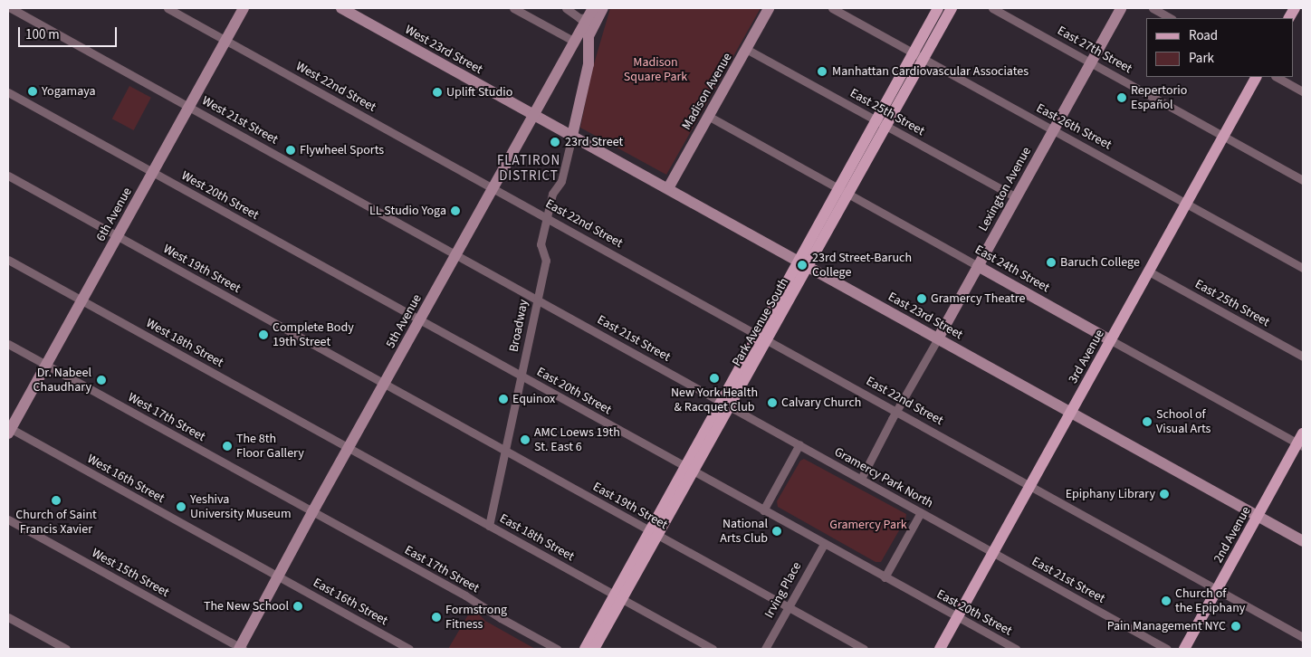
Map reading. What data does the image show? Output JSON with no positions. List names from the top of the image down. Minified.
{"streets":{"main road":["West 23rd Street","Madison Avenue","Lexington Avenue","6th Avenue","East 24th Street","East 23rd Street","5th Avenue","Park Avenue South","3rd Avenue","2nd Avenue"],"street":["East 27th Street","West 22nd Street","East 25th Street","West 21st Street","East 26th Street","West 20th Street","East 22nd Street","West 19th Street","Broadway","East 21st Street","West 18th Street","East 20th Street","West 17th Street","Gramercy Park North","West 16th Street","East 19th Street","East 18th Street","East 17th Street","West 15th Street","Irving Place","East 16th Street"]},"crossings":[["West 23rd Street","East 23rd Street"],["West 23rd Street","5th Avenue"],["East 27th Street","Lexington Avenue"],["East 27th Street","3rd Avenue"],["West 22nd Street","6th Avenue"],["West 22nd Street","East 22nd Street"],["West 22nd Street","5th Avenue"],["Madison Avenue","East 25th Street"],["Madison Avenue","East 24th Street"],["Madison Avenue","East 23rd Street"],["East 25th Street","Lexington Avenue"],["East 25th Street","Park Avenue South"],["East 25th Street","3rd Avenue"],["West 21st Street","6th Avenue"],["West 21st Street","5th Avenue"],["West 21st Street","East 21st Street"],["East 26th Street","Lexington Avenue"],["East 26th Street","Park Avenue South"],["East 26th Street","3rd Avenue"],["Lexington Avenue","East 22nd Street"],["Lexington Avenue","East 24th Street"],["Lexington Avenue","East 23rd Street"],["Lexington Avenue","Gramercy Park North"],["West 20th Street","6th Avenue"],["West 20th Street","5th Avenue"],["West 20th Street","East 20th Street"],["6th Avenue","West 19th Street"],["6th Avenue","West 18th Street"],["6th Avenue","West 17th Street"],["6th Avenue","West 16th Street"],["East 22nd Street","5th Avenue"],["East 22nd Street","Park Avenue South"],["East 22nd Street","Broadway"],["East 22nd Street","3rd Avenue"],["East 22nd Street","2nd Avenue"],["West 19th Street","5th Avenue"],["West 19th Street","East 19th Street"],["East 24th Street","Park Avenue South"],["East 24th Street","3rd Avenue"],["East 24th Street","2nd Avenue"],["East 23rd Street","5th Avenue"],["East 23rd Street","Park Avenue South"],["East 23rd Street","Broadway"],["East 23rd Street","3rd Avenue"],["East 23rd Street","2nd Avenue"],["5th Avenue","East 21st Street"],["5th Avenue","West 18th Street"],["5th Avenue","East 20th Street"],["5th Avenue","West 17th Street"],["5th Avenue","West 16th Street"],["5th Avenue","East 19th Street"],["5th Avenue","East 18th Street"],["5th Avenue","East 17th Street"],["5th Avenue","West 15th Street"],["5th Avenue","East 16th Street"],["Park Avenue South","East 21st Street"],["Park Avenue South","East 20th Street"],["Park Avenue South","East 19th Street"],["Park Avenue South","East 18th Street"],["Broadway","East 21st Street"],["Broadway","East 20th Street"],["Broadway","East 19th Street"],["Broadway","East 18th Street"],["East 21st Street","3rd Avenue"],["East 21st Street","Gramercy Park North"],["West 18th Street","East 18th Street"],["3rd Avenue","East 20th Street"],["East 20th Street","Irving Place"],["West 17th Street","East 17th Street"],["West 16th Street","East 16th Street"],["East 19th Street","Irving Place"]],"districts":["FLATIRON DISTRICT"],"parks":["Madison Square Park","Gramercy Park"],"places":["Manhattan Cardiovascular Associates","Yogamaya","Uplift Studio","Repertorio Español","23rd Street","Flywheel Sports","LL Studio Yoga","Baruch College","23rd Street-Baruch College","Gramercy Theatre","Complete Body 19th Street","New York Health & Racquet Club","Dr. Nabeel Chaudhary","Equinox","Calvary Church","School of Visual Arts","AMC Loews 19th St. East 6","The 8th Floor Gallery","Epiphany Library","Church of Saint Francis Xavier","Yeshiva University Museum","National Arts Club","Church of the Epiphany","The New School","Formstrong Fitness","Pain Management NYC"],"legend":["Road","Park"],"scale_bar":"100 m"}
